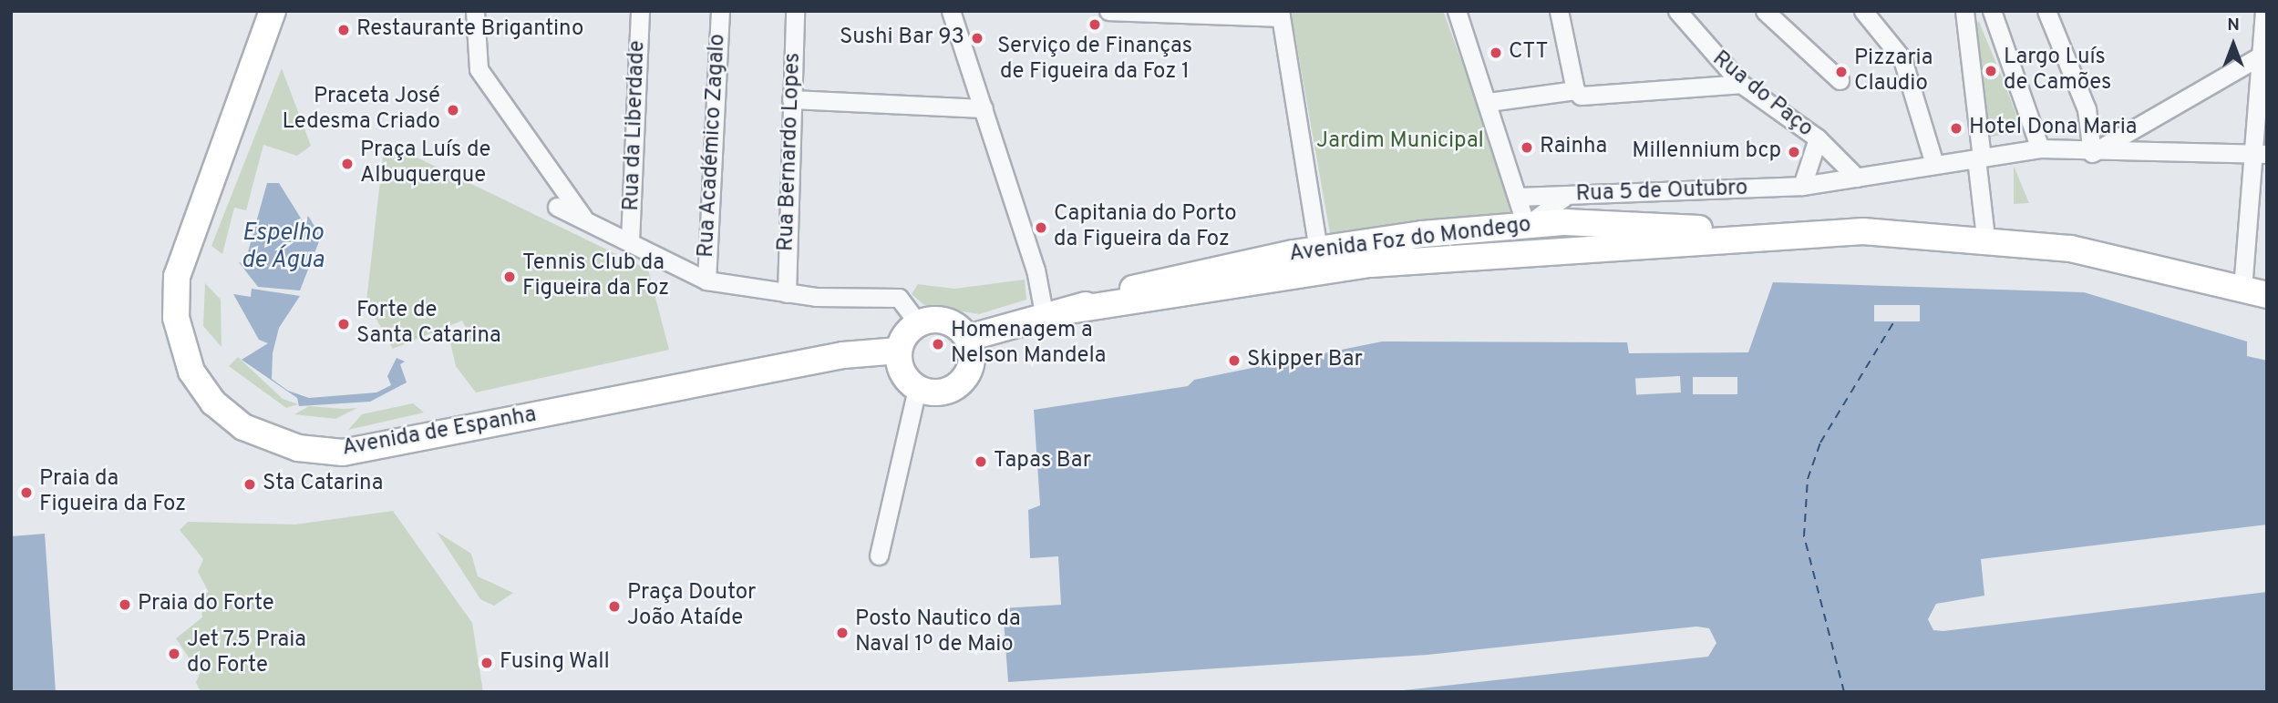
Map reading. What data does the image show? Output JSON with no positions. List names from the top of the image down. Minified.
{"streets":{"main road":["Avenida Foz do Mondego","Avenida de Espanha"],"street":["Rua do Paço","Rua da Liberdade","Rua Académico Zagalo","Rua Bernardo Lopes","Rua 5 de Outubro"]},"crossings":[["Rua do Paço","Rua 5 de Outubro"],["Avenida Foz do Mondego","Avenida de Espanha"]],"water":["Espelho de Água"],"parks":["Jardim Municipal"],"places":["Serviço de Finanças de Figueira da Foz 1","Restaurante Brigantino","Sushi Bar 93","CTT","Largo Luís de Camões","Pizzaria Claudio","Praceta José Ledesma Criado","Hotel Dona Maria","Rainha","Millennium bcp","Praça Luís de Albuquerque","Capitania do Porto da Figueira da Foz","Tennis Club da Figueira da Foz","Forte de Santa Catarina","Homenagem a Nelson Mandela","Skipper Bar","Tapas Bar","Sta Catarina","Praia da Figueira da Foz","Praia do Forte","Praça Doutor João Ataíde","Posto Nautico da Naval 1º de Maio","Jet 7.5 Praia do Forte","Fusing Wall"],"north":"top"}
